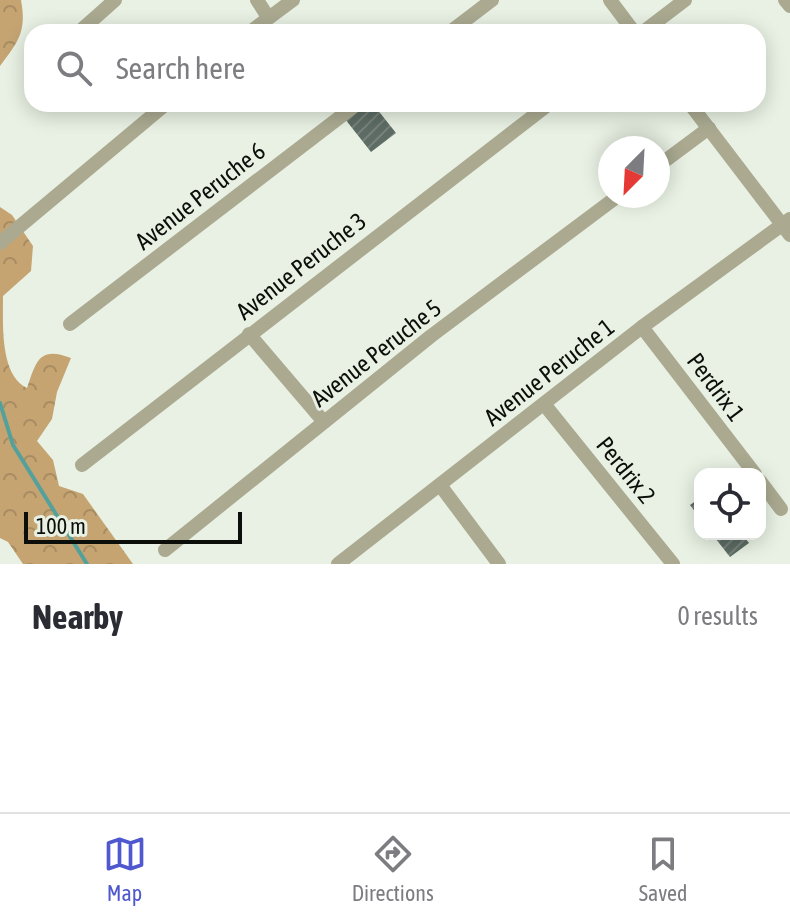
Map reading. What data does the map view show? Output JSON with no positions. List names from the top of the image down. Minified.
{"streets":{"street":["Avenue Peruche 6","Avenue Peruche 3","Avenue Peruche 5","Avenue Peruche 1","Perdrix 1","Perdrix 2"]},"crossings":[["Avenue Peruche 1","Perdrix 1"],["Avenue Peruche 1","Perdrix 2"]],"scale_bar":"100 m","north":"bottom left","page":{"search":"Search here","scale":"100 m","heading":["Nearby","0 results"],"nav":["Map","Directions","Saved"]}}
